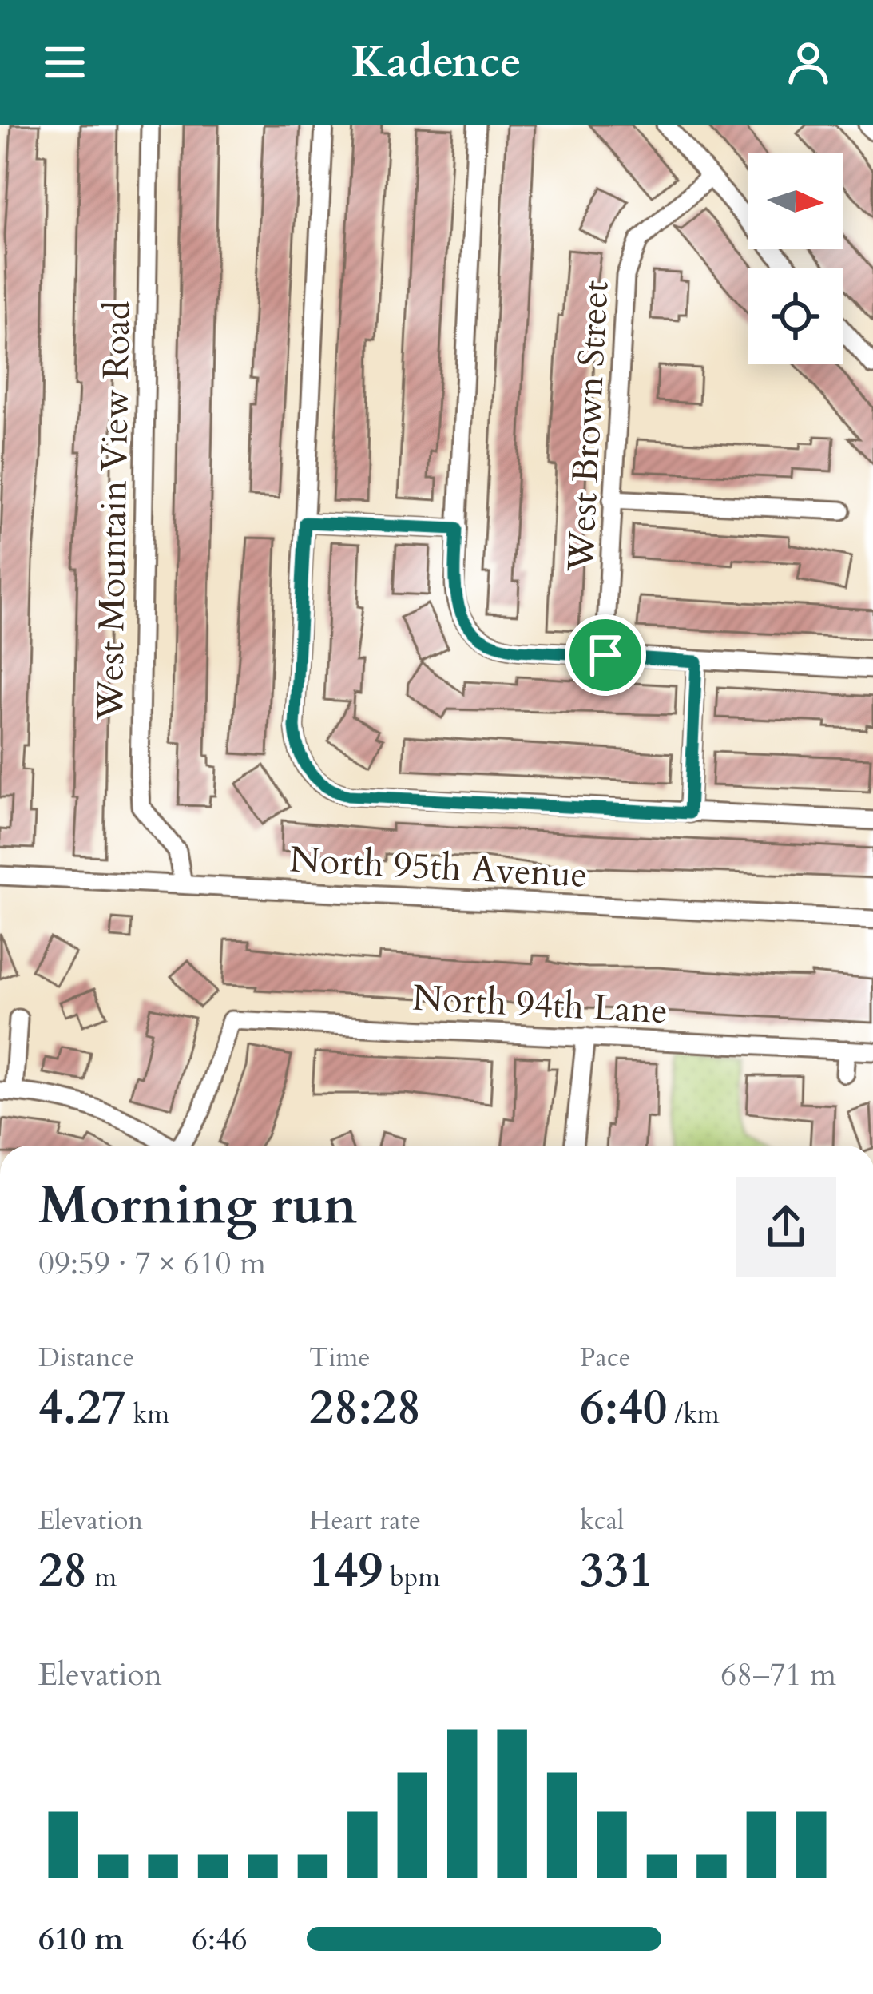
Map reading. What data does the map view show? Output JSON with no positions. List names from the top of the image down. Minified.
{"streets":{"street":["West Brown Street","West Mountain View Road","North 95th Avenue","North 94th Lane"]},"crossings":[["West Mountain View Road","North 95th Avenue"]],"north":"right","page":{"header":"Kadence","heading":["Morning run","09:59 · 7 × 610 m"],"stats":[["Distance","4.27 km"],["Time","28:28"],["Pace","6:40 /km"],["Elevation","28 m"],["Heart rate","149 bpm"],["kcal","331"]],"chart":["Elevation","68–71 m"],"list":[{"name":"610 m","note":"6:46"}]}}
